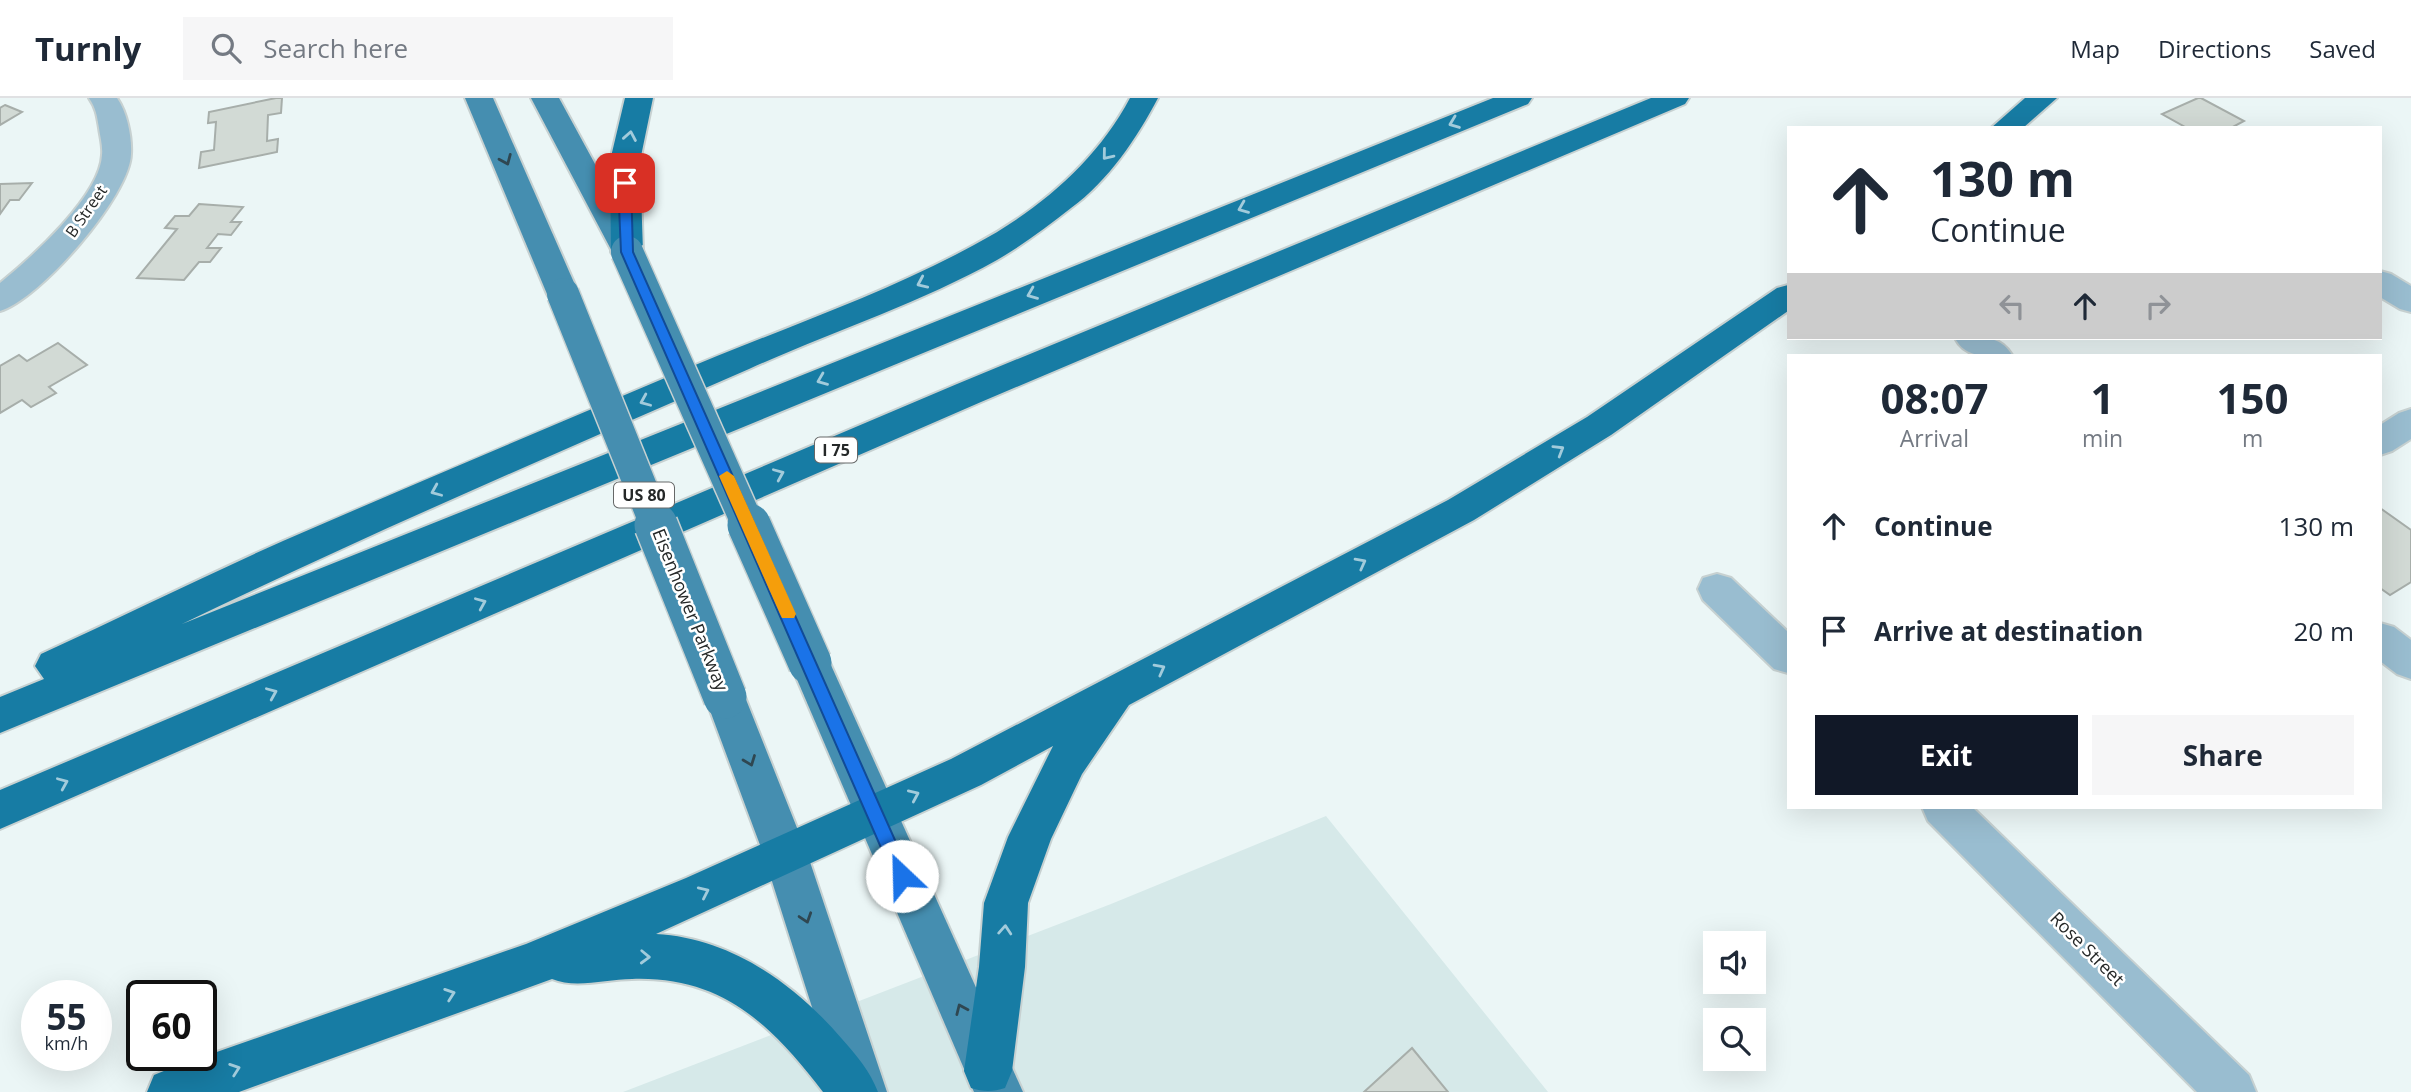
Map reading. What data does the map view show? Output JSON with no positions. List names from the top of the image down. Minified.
{"streets":{"highway":["I 75"],"main road":["US 80","Eisenhower Parkway"],"street":["B Street","Rose Street"]},"page":{"header":"Turnly","search":"Search here","nav":["Map","Directions","Saved"],"turn":["130 m","Continue"],"eta":["08:07","Arrival","1","min","150","m"],"list":[{"name":"Continue","value":"130 m"},{"name":"Arrive at destination","value":"20 m"}],"buttons":["Exit","Share"],"speed":"55 km/h","limit":"60"}}
